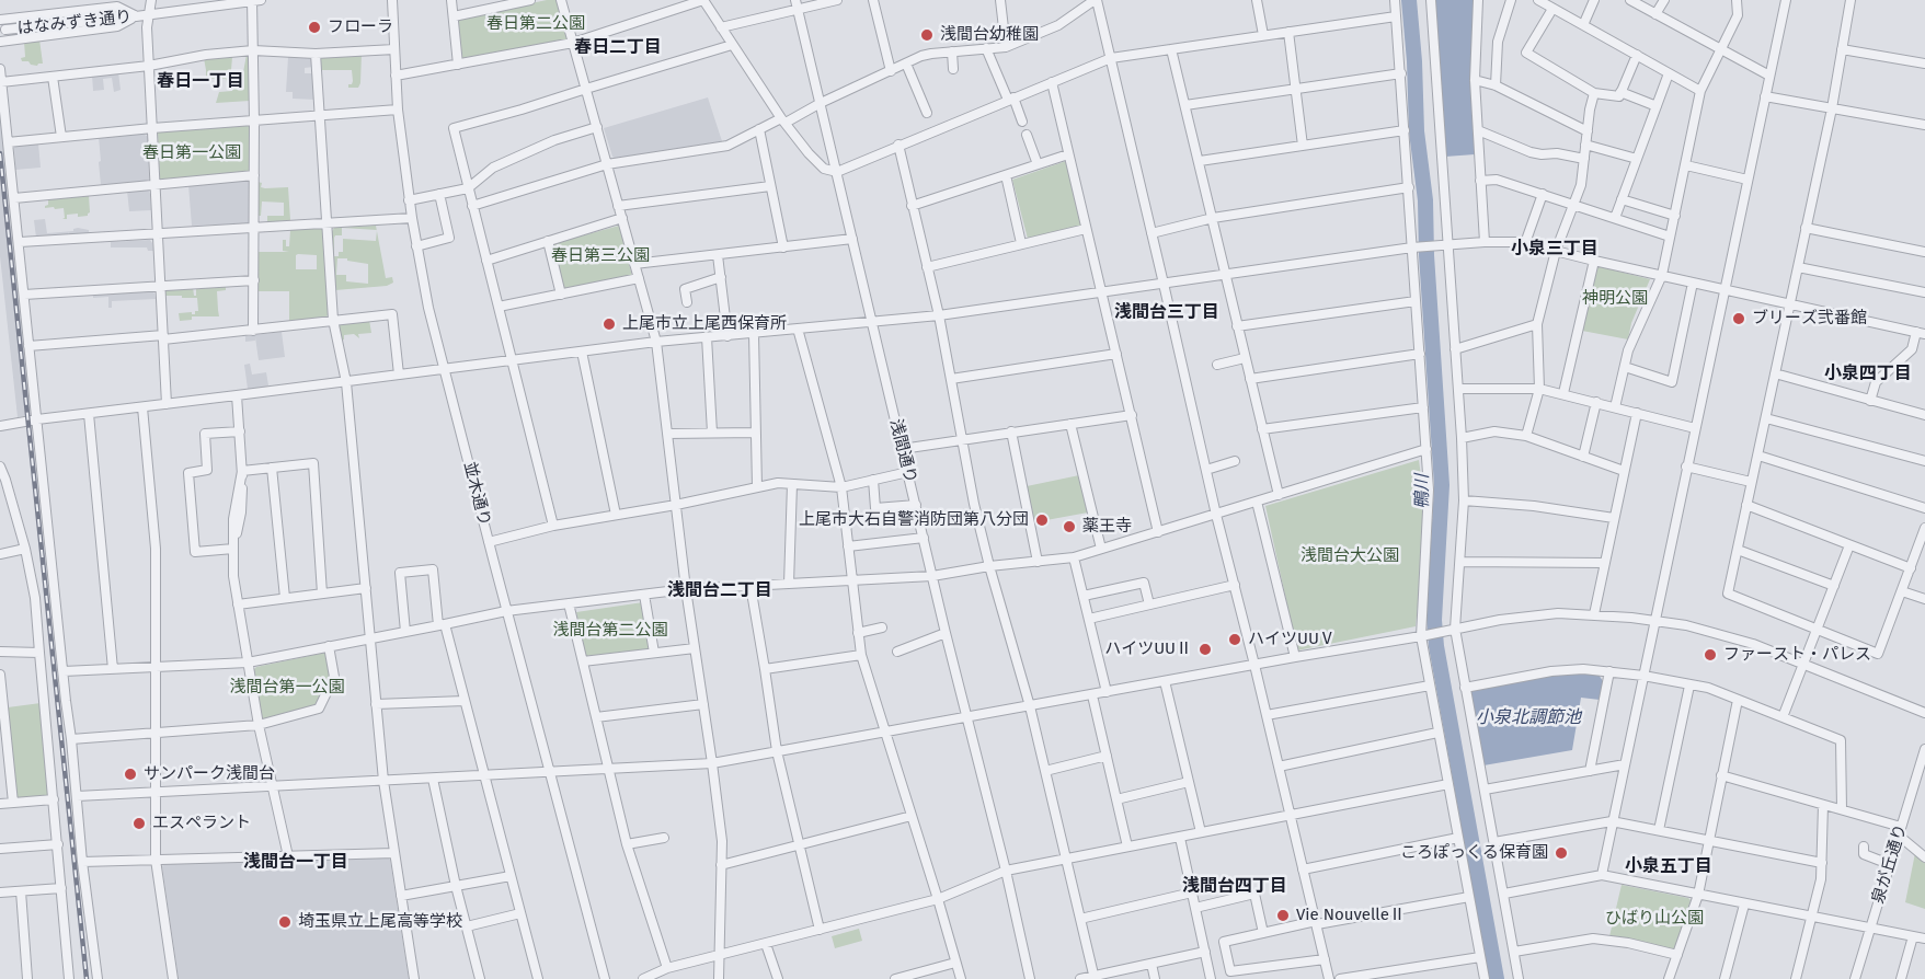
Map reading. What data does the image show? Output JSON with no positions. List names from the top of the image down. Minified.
{"streets":{"street":["はなみずき通り","浅間通り","並木通り","泉が丘通り"]},"districts":["春日二丁目","春日一丁目","小泉三丁目","浅間台三丁目","小泉四丁目","浅間台二丁目","浅間台一丁目","小泉五丁目","浅間台四丁目"],"water":["鴨川","小泉北調節池"],"parks":["春日第二公園","春日第一公園","春日第三公園","神明公園","浅間台大公園","浅間台第二公園","浅間台第一公園","ひばり山公園"],"places":["フローラ","浅間台幼稚園","ブリーズ弐番館","上尾市立上尾西保育所","上尾市大石自警消防団第八分団","薬王寺","ハイツUUⅤ","ハイツUUⅡ","ファースト・パレス","サンパーク浅間台","エスペラント","ころぽっくる保育園","Vie NouvelleⅡ","埼玉県立上尾高等学校"]}
